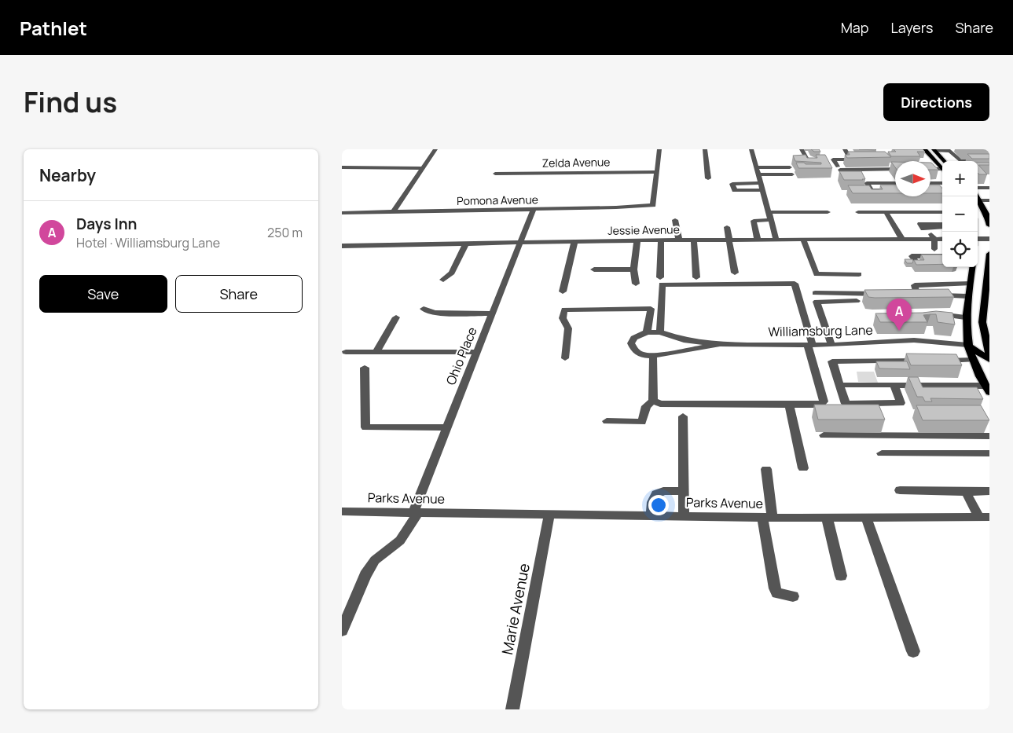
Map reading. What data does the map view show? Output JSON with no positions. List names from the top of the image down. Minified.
{"streets":{"street":["Zelda Avenue","Pomona Avenue","Jessie Avenue","Williamsburg Lane","Ohio Place","Parks Avenue","Marie Avenue"]},"crossings":[["Zelda Avenue","Pomona Avenue"],["Pomona Avenue","Ohio Place"],["Jessie Avenue","Ohio Place"],["Ohio Place","Parks Avenue"],["Parks Avenue","Marie Avenue"]],"north":"right","page":{"header":"Pathlet","nav":["Map","Layers","Share"],"title":"Find us","buttons":["Directions",["Save","Share"]],"heading":"Nearby","map_buttons":["+","−"],"list":[{"mark":"A","name":"Days Inn","note":"Hotel · Williamsburg Lane","value":"250 m"}],"pins":"A"}}
